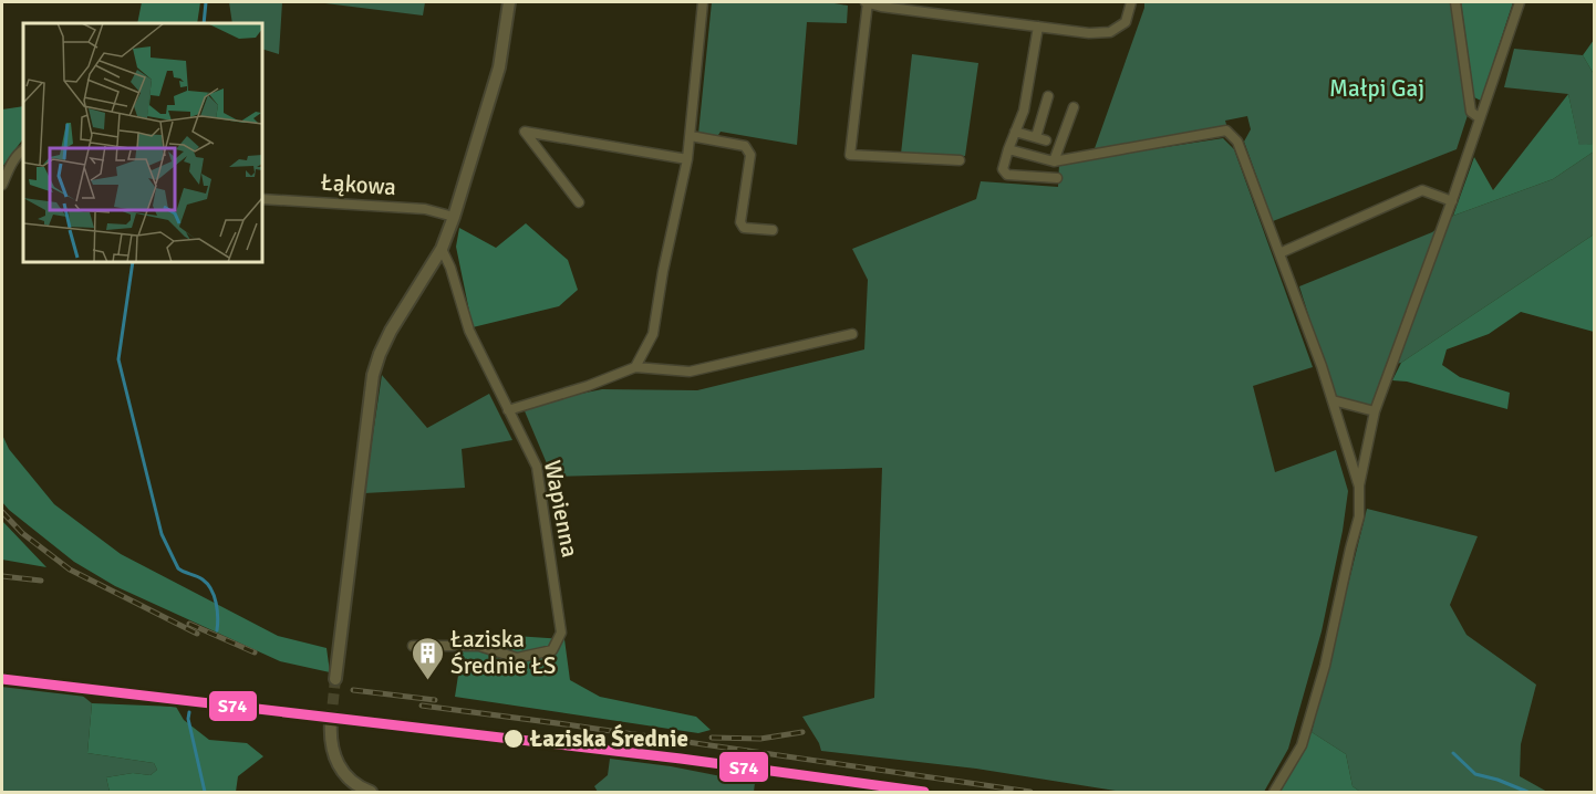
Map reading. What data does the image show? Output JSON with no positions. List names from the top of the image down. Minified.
{"streets":{"street":["Łąkowa","Wapienna"]},"parks":["Małpi Gaj"],"places":{"building":["Łaziska Średnie ŁS"],"other":["Łaziska Średnie"]},"lines":["transit line S74"]}
